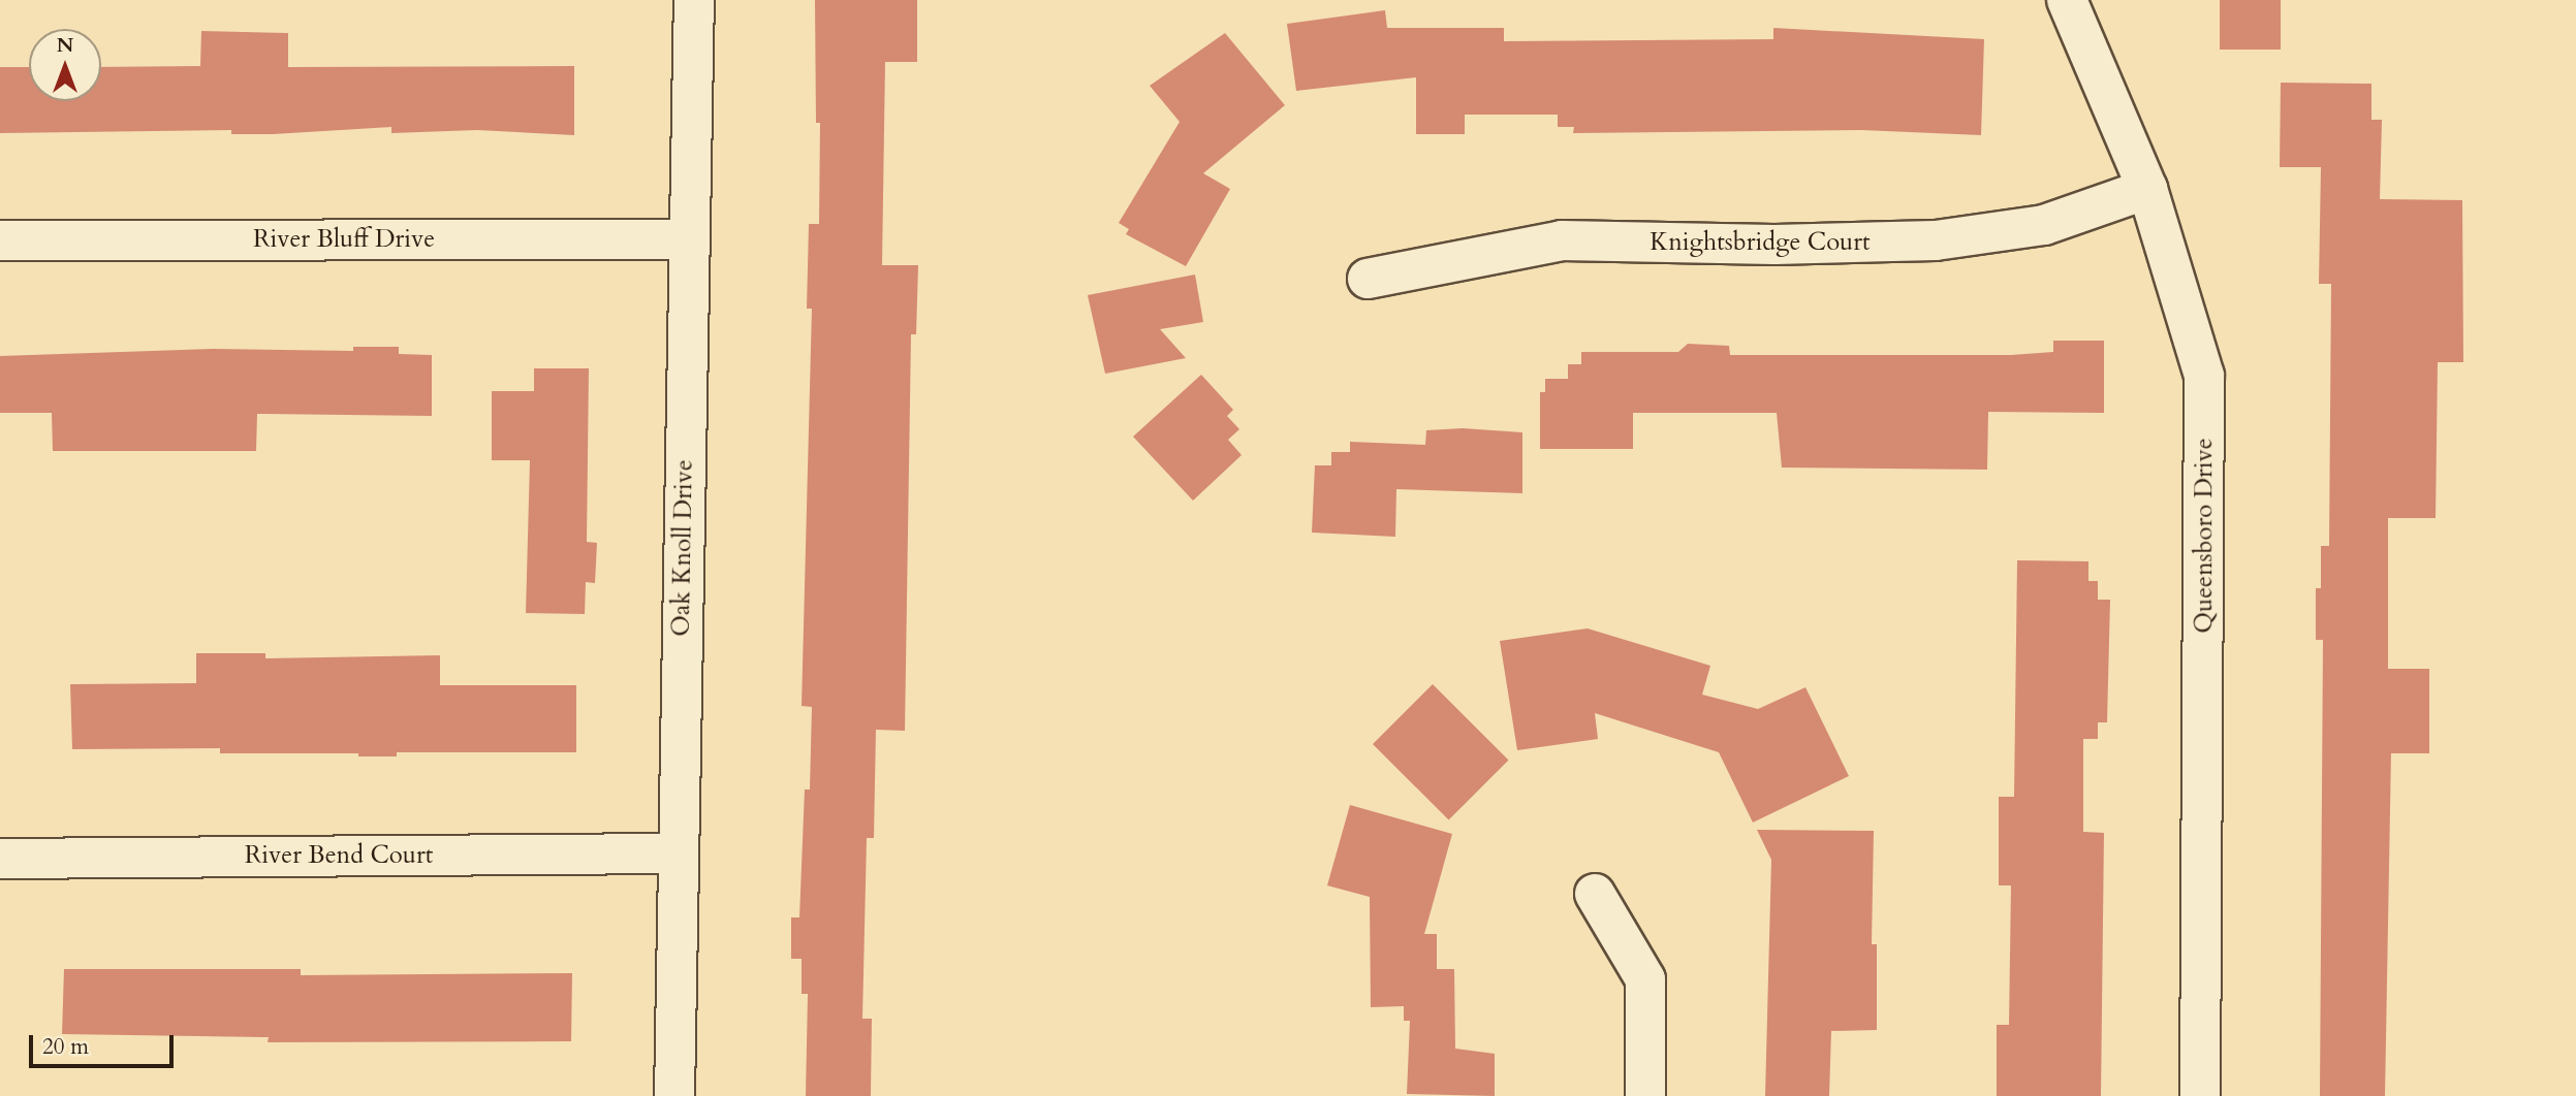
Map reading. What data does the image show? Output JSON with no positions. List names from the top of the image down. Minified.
{"streets":{"street":["River Bluff Drive","Knightsbridge Court","Queensboro Drive","Oak Knoll Drive","River Bend Court"]},"crossings":[["River Bluff Drive","Oak Knoll Drive"],["Knightsbridge Court","Queensboro Drive"],["Oak Knoll Drive","River Bend Court"]],"scale_bar":"20 m","north":"top"}
